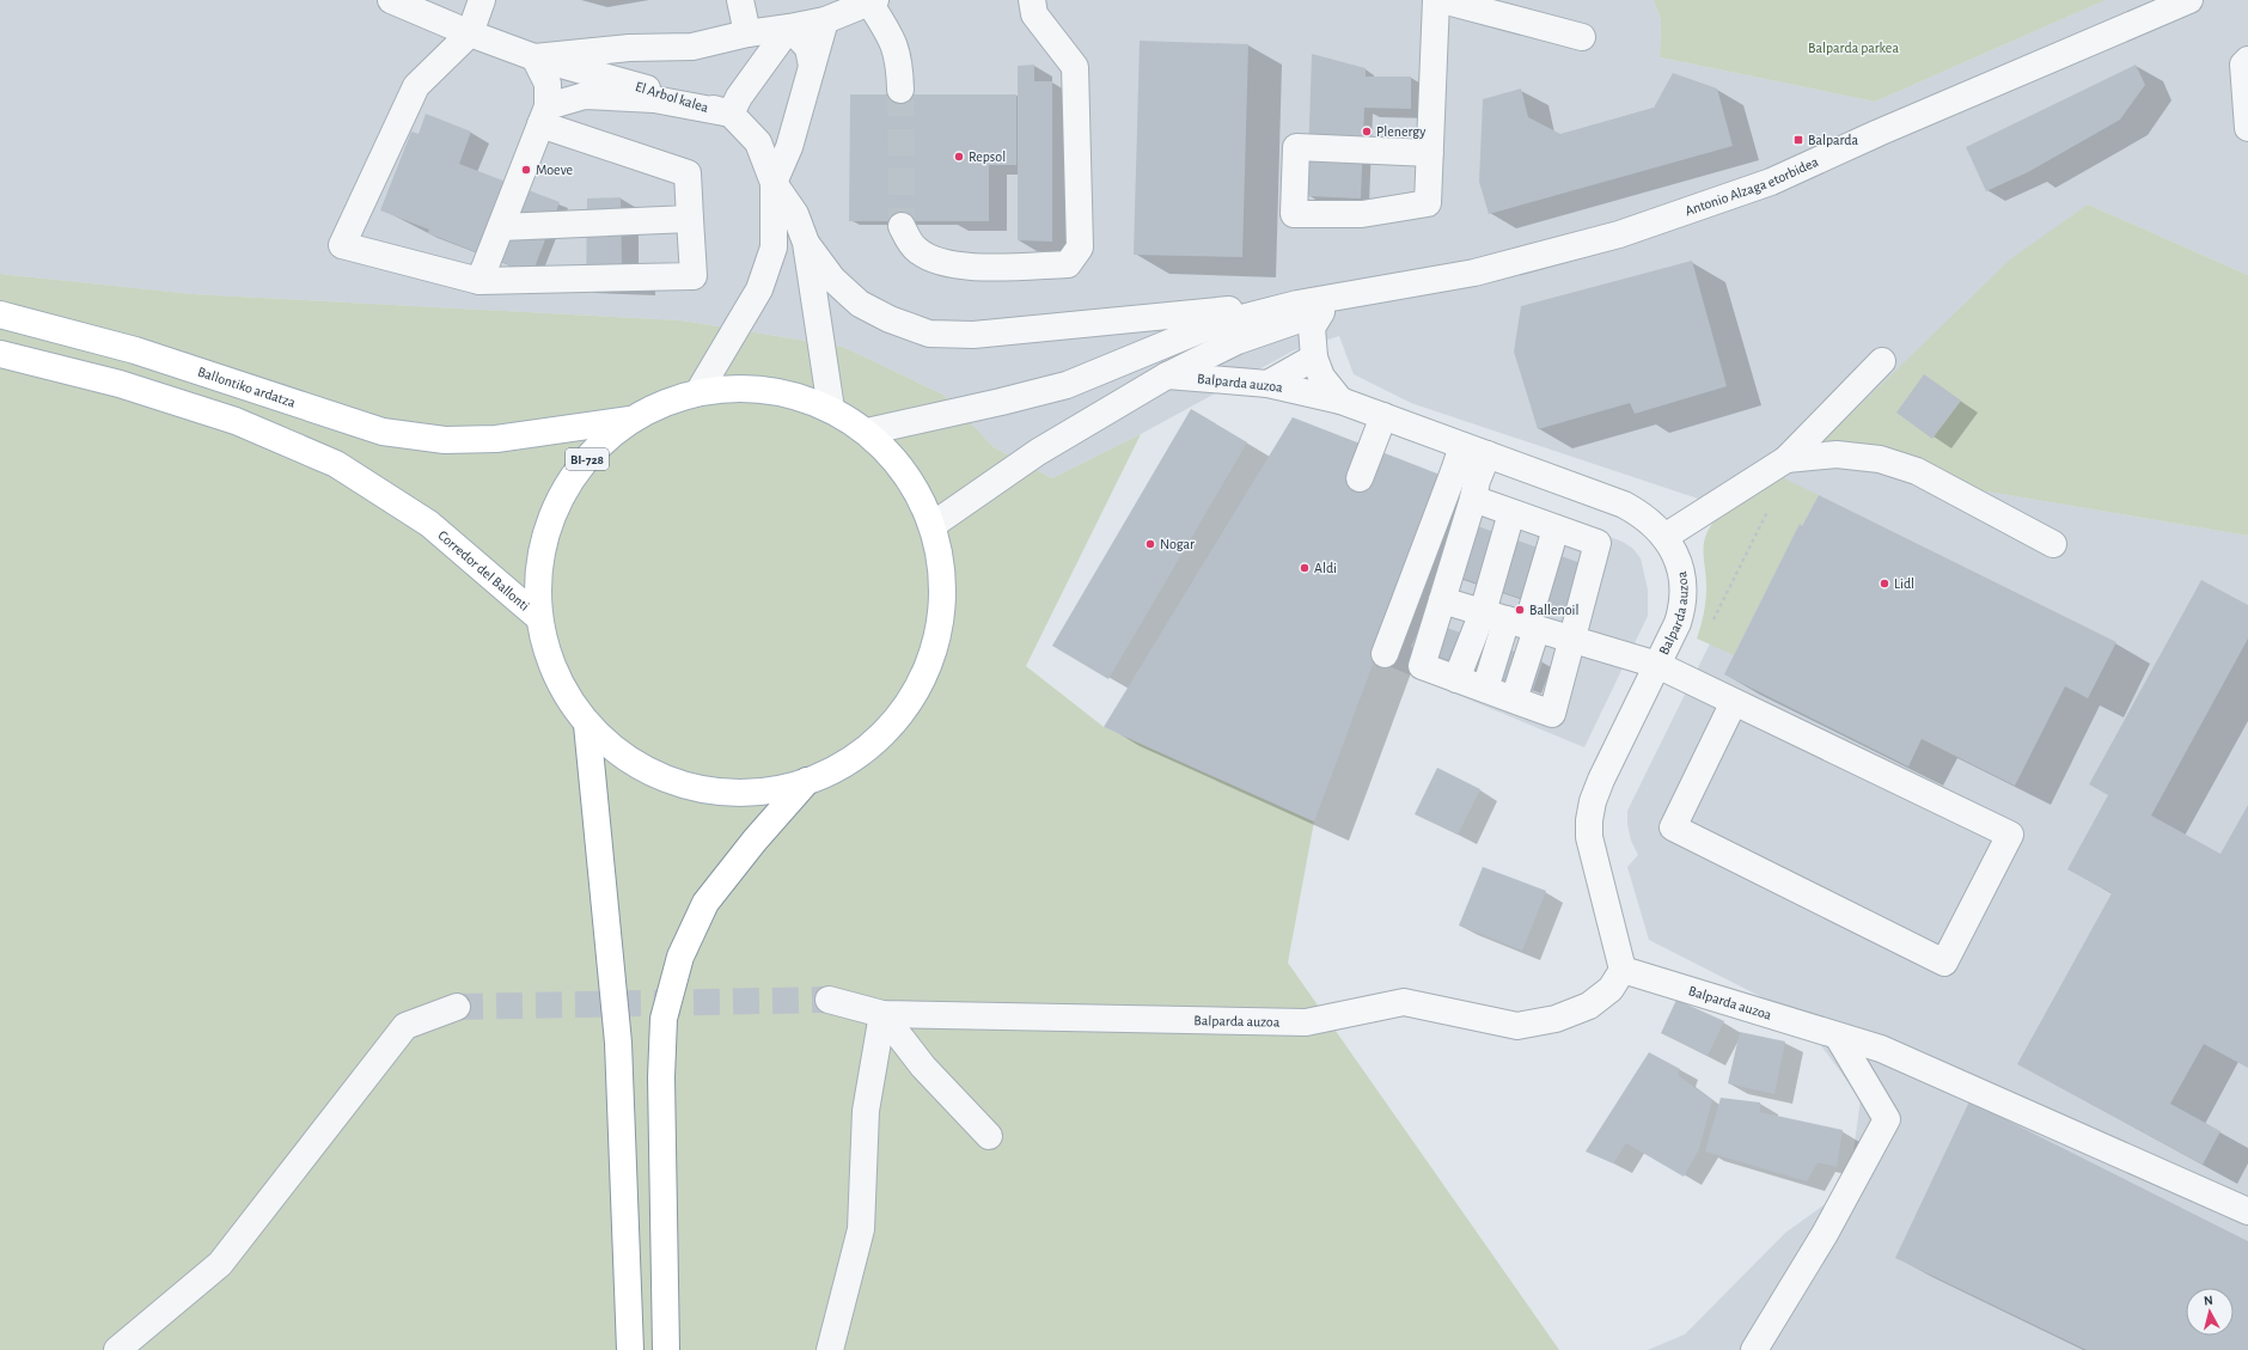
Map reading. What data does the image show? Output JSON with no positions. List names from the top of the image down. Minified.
{"streets":{"main road":["Ballontiko ardatza","BI-728","Corredor del Ballonti"],"street":["El Arbol kalea","Antonio Alzaga etorbidea","Balparda auzoa"]},"crossings":[["Ballontiko ardatza","BI-728"],["BI-728","Corredor del Ballonti"]],"parks":["Balparda parkea"],"places":{"other":["Plenergy","Repsol","Moeve","Nogar","Aldi","Lidl","Ballenoil"],"transit":["Balparda"]},"north":"top"}
